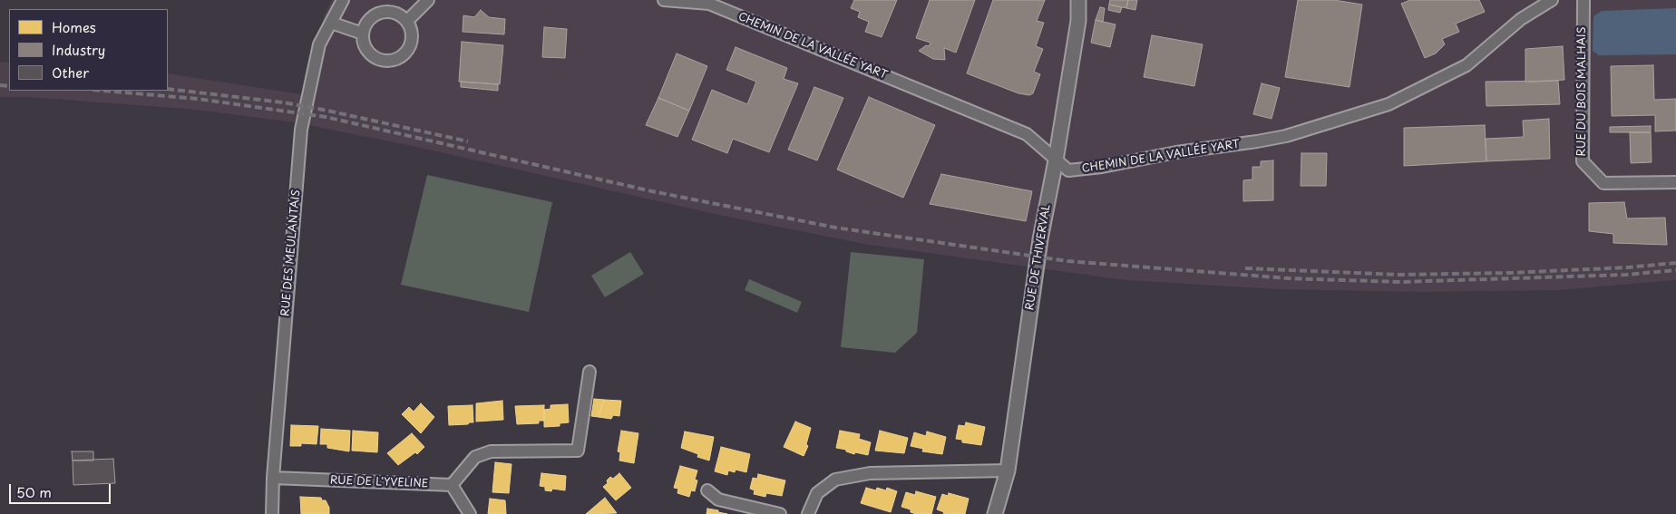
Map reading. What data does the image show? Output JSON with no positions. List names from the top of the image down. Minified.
{"streets":{"street":["CHEMIN DE LA VALLÉE YART","RUE DU BOIS MALHAIS","RUE DES MEULANTAIS","RUE DE THIVERVAL","RUE DE L'YVELINE"]},"crossings":[["CHEMIN DE LA VALLÉE YART","RUE DE THIVERVAL"],["RUE DES MEULANTAIS","RUE DE L'YVELINE"]],"legend":["Homes","Industry","Other"],"scale_bar":"50 m"}
